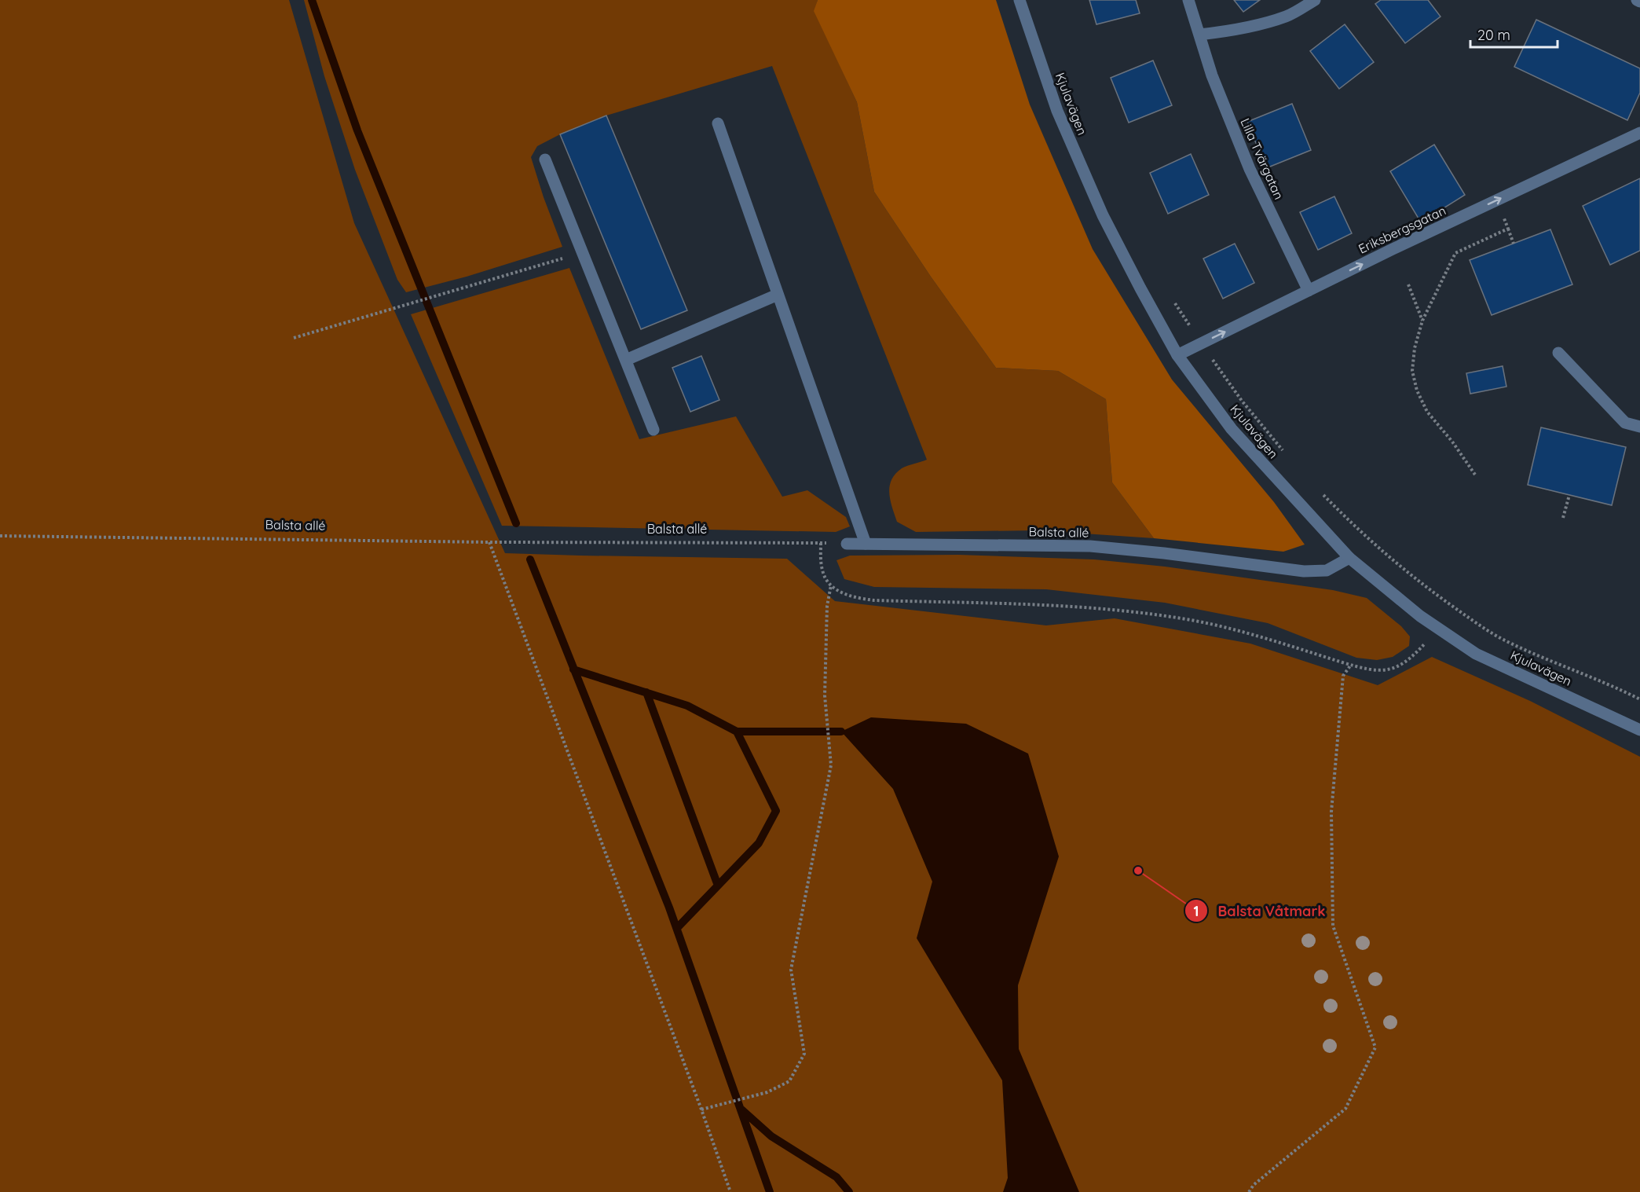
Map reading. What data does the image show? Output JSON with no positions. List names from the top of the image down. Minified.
{"streets":{"street":["Kjulavägen","Lilla Tvärgatan","Eriksbergsgatan","Balsta allé"]},"crossings":[["Kjulavägen","Eriksbergsgatan"],["Kjulavägen","Balsta allé"],["Lilla Tvärgatan","Eriksbergsgatan"]],"one_way":["Eriksbergsgatan"],"places":["Balsta Våtmark"],"scale_bar":"20 m"}
